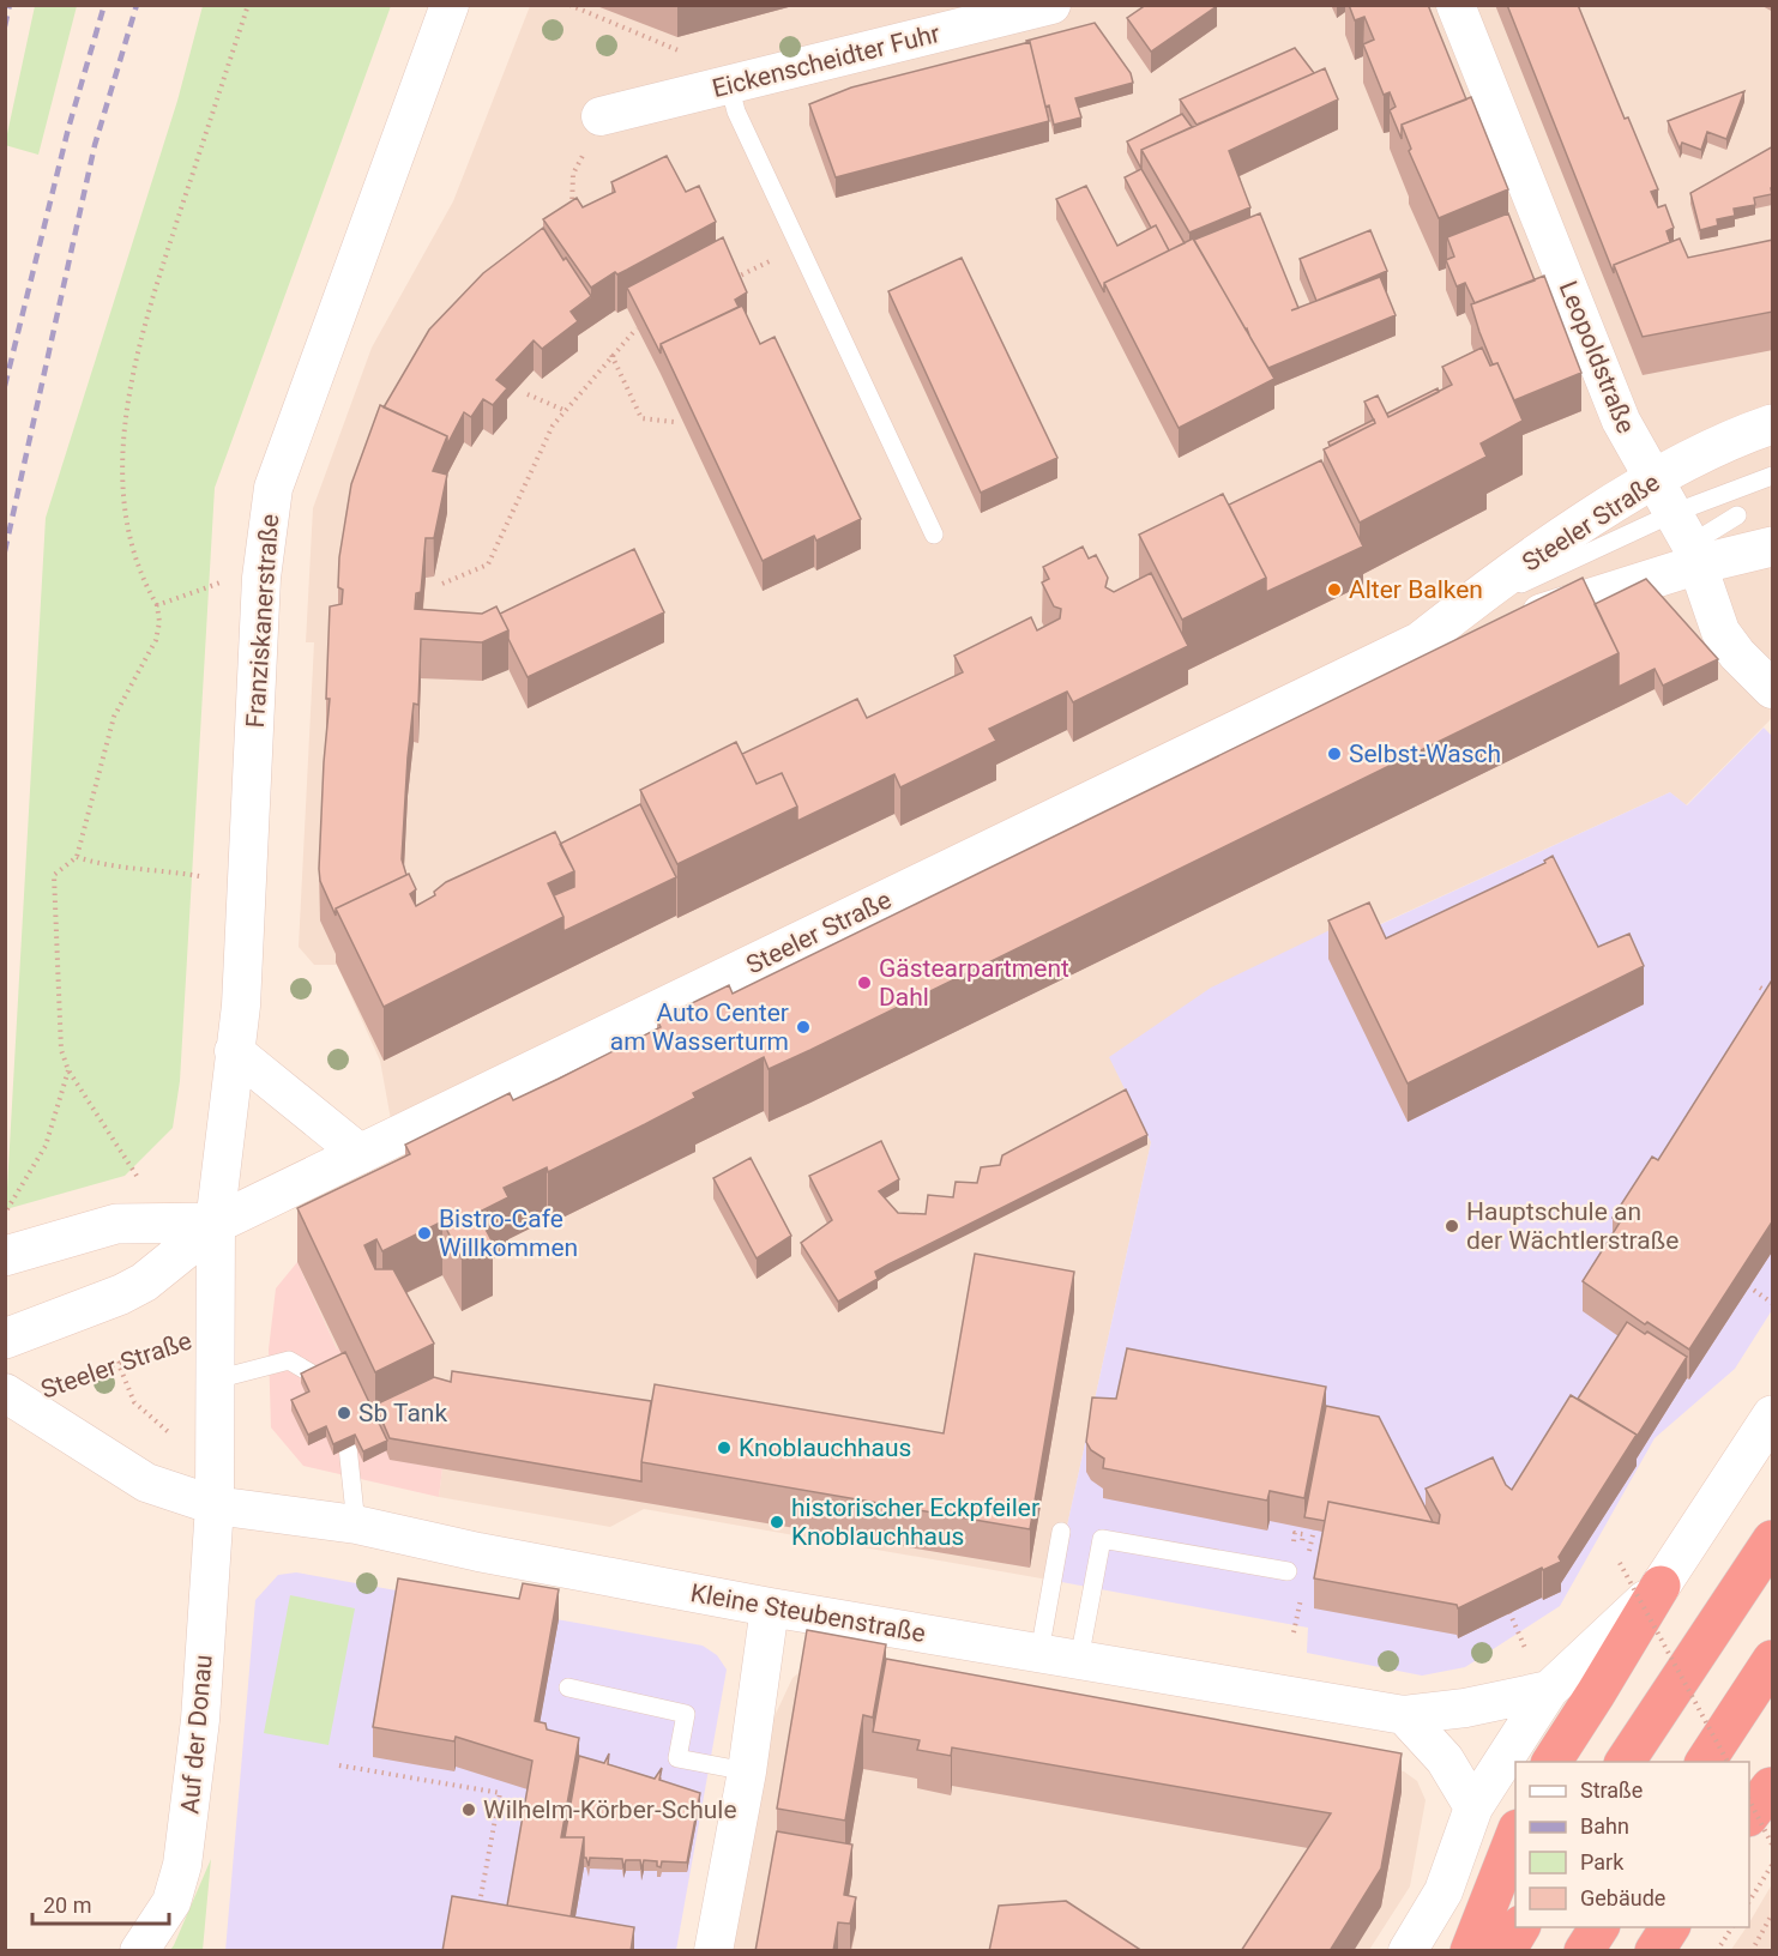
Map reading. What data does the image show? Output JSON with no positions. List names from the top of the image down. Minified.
{"streets":{"main road":["Steeler Straße"],"street":["Eickenscheidter Fuhr","Leopoldstraße","Franziskanerstraße","Kleine Steubenstraße","Auf der Donau"]},"crossings":[["Leopoldstraße","Steeler Straße"],["Steeler Straße","Franziskanerstraße"],["Steeler Straße","Auf der Donau"],["Franziskanerstraße","Auf der Donau"],["Kleine Steubenstraße","Auf der Donau"]],"places":["Alter Balken","Selbst-Wasch","Gästearpartment Dahl","Auto Center am Wasserturm","Hauptschule an der Wächtlerstraße","Bistro-Cafe Willkommen","Sb Tank","Knoblauchhaus","historischer Eckpfeiler Knoblauchhaus","Wilhelm-Körber-Schule"],"legend":["Straße","Bahn","Park","Gebäude"],"scale_bar":"20 m"}
